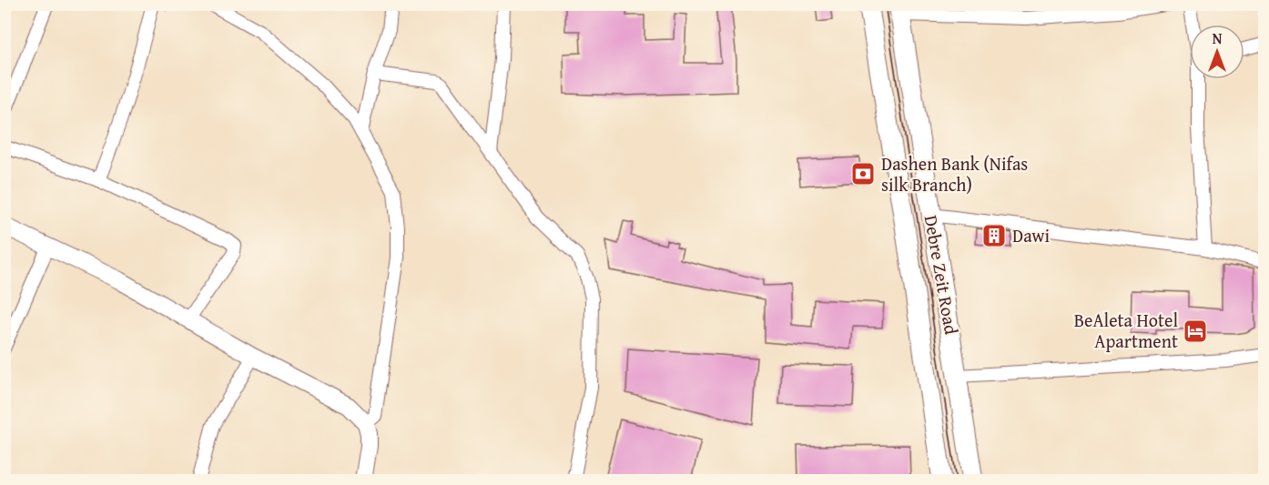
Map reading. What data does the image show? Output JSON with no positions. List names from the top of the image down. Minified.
{"streets":{"main road":["Debre Zeit Road"]},"places":{"bank":["Dashen Bank (Nifas silk Branch)"],"building":["Dawi"],"hotel":["BeAleta Hotel Apartment"]},"north":"top"}
